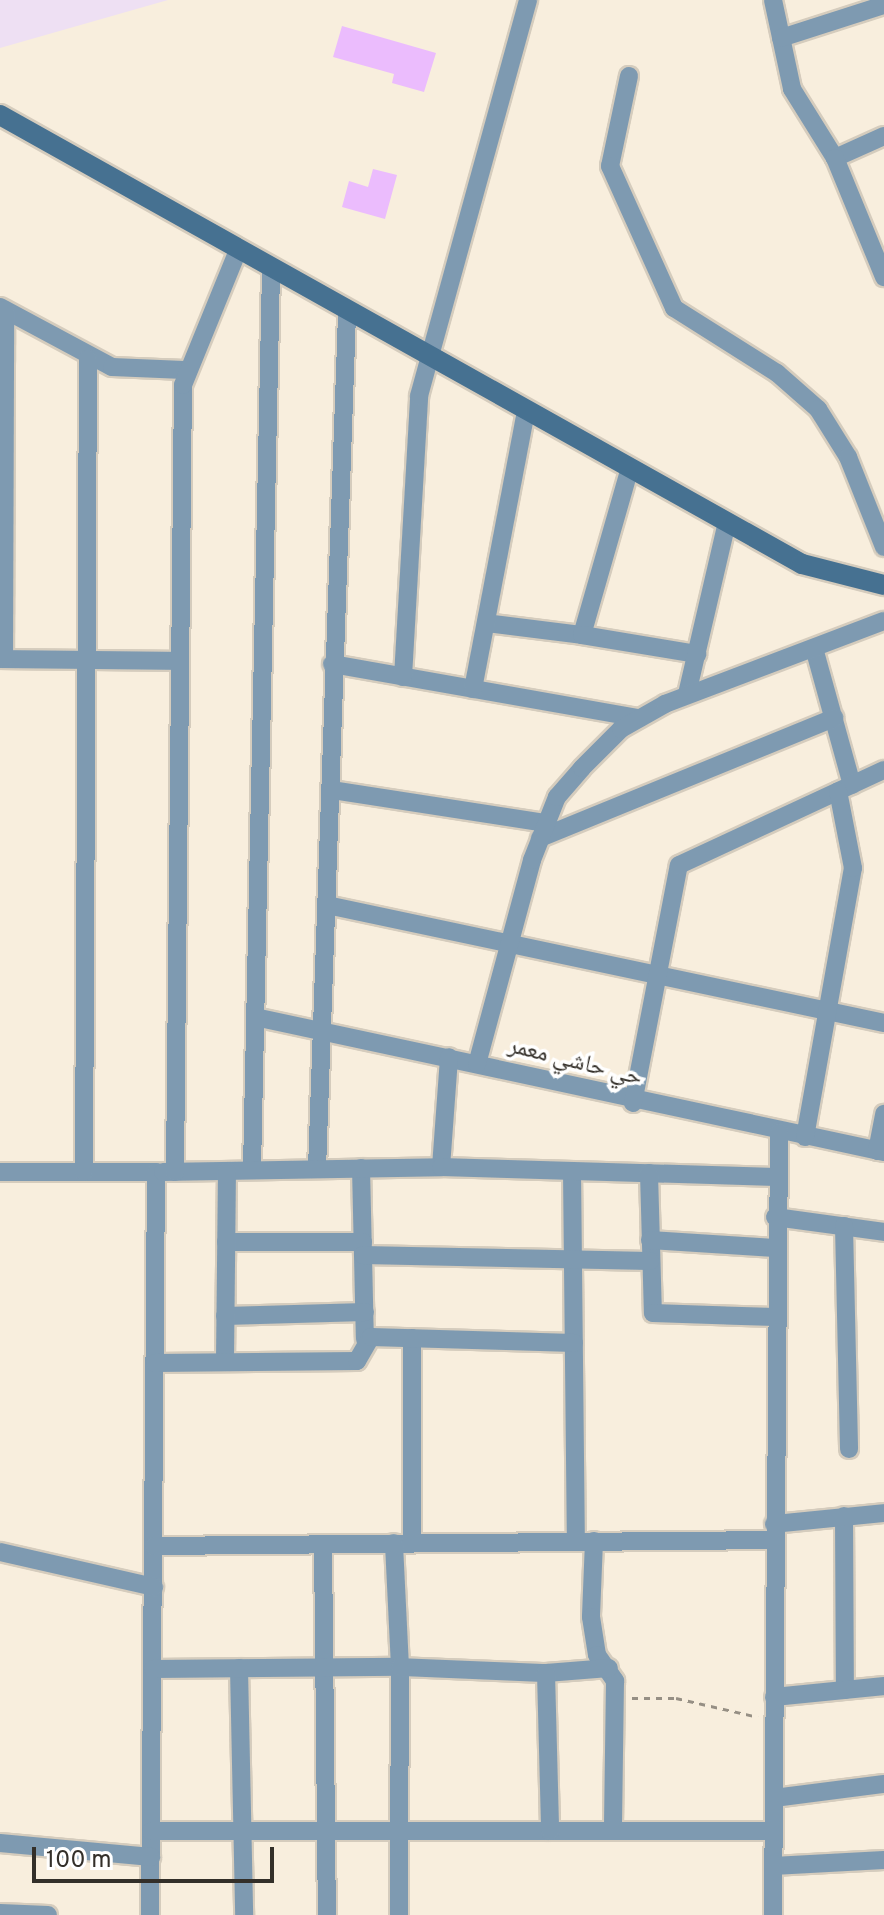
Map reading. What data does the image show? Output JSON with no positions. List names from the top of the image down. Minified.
{"streets":{"street":["حي حاشي معمر"]},"scale_bar":"100 m"}
